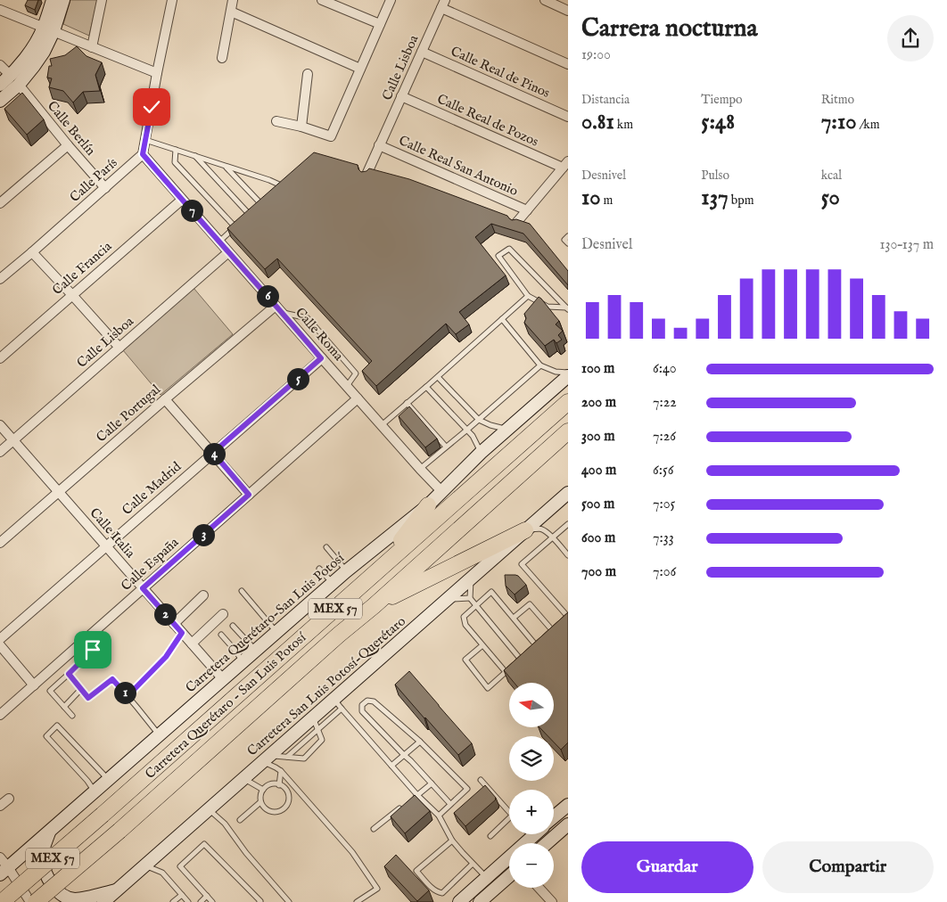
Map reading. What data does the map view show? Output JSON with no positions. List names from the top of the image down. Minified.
{"streets":{"highway":["MEX 57","Carretera Querétaro - San Luis Potosí"],"main road":["Carretera Querétaro-San Luis Potosí","Carretera San Luis Potosí-Querétaro"],"street":["Calle Lisboa","Calle Real de Pinos","Calle Real de Pozos","Calle Berlín","Calle Real San Antonio","Calle París","Calle Francia","Calle Roma","Calle Portugal","Calle Madrid","Calle Italia","Calle España"]},"crossings":[["Calle Lisboa","Calle Real de Pinos"],["Calle Lisboa","Calle Real de Pozos"],["Calle Lisboa","Calle Real San Antonio"],["Calle Lisboa","Calle Roma"],["Calle Lisboa","Calle Italia"],["Calle Berlín","Calle París"],["Calle París","Calle Roma"],["Calle Francia","Calle Roma"],["Calle Roma","Calle Portugal"],["Calle Roma","Calle Madrid"],["Calle Roma","Calle España"],["Calle Roma","Carretera Querétaro-San Luis Potosí"],["Calle Portugal","Calle Italia"],["Calle Madrid","Calle Italia"],["Calle Italia","Calle España"],["Calle Italia","Carretera Querétaro-San Luis Potosí"]],"north":"left","page":{"heading":["Carrera nocturna","19:00"],"stats":[["Distancia","0.81 km"],["Tiempo","5:48"],["Ritmo","7:10 /km"],["Desnivel","10 m"],["Pulso","137 bpm"],["kcal","50"]],"pins":["7","6","5","4","3","2","1"],"chart":["Desnivel","130–137 m"],"list":[{"name":"100 m","note":"6:40"},{"name":"200 m","note":"7:22"},{"name":"300 m","note":"7:26"},{"name":"400 m","note":"6:56"},{"name":"500 m","note":"7:05"},{"name":"600 m","note":"7:33"},{"name":"700 m","note":"7:06"}],"map_buttons":["+","−"],"buttons":["Guardar","Compartir"]}}
